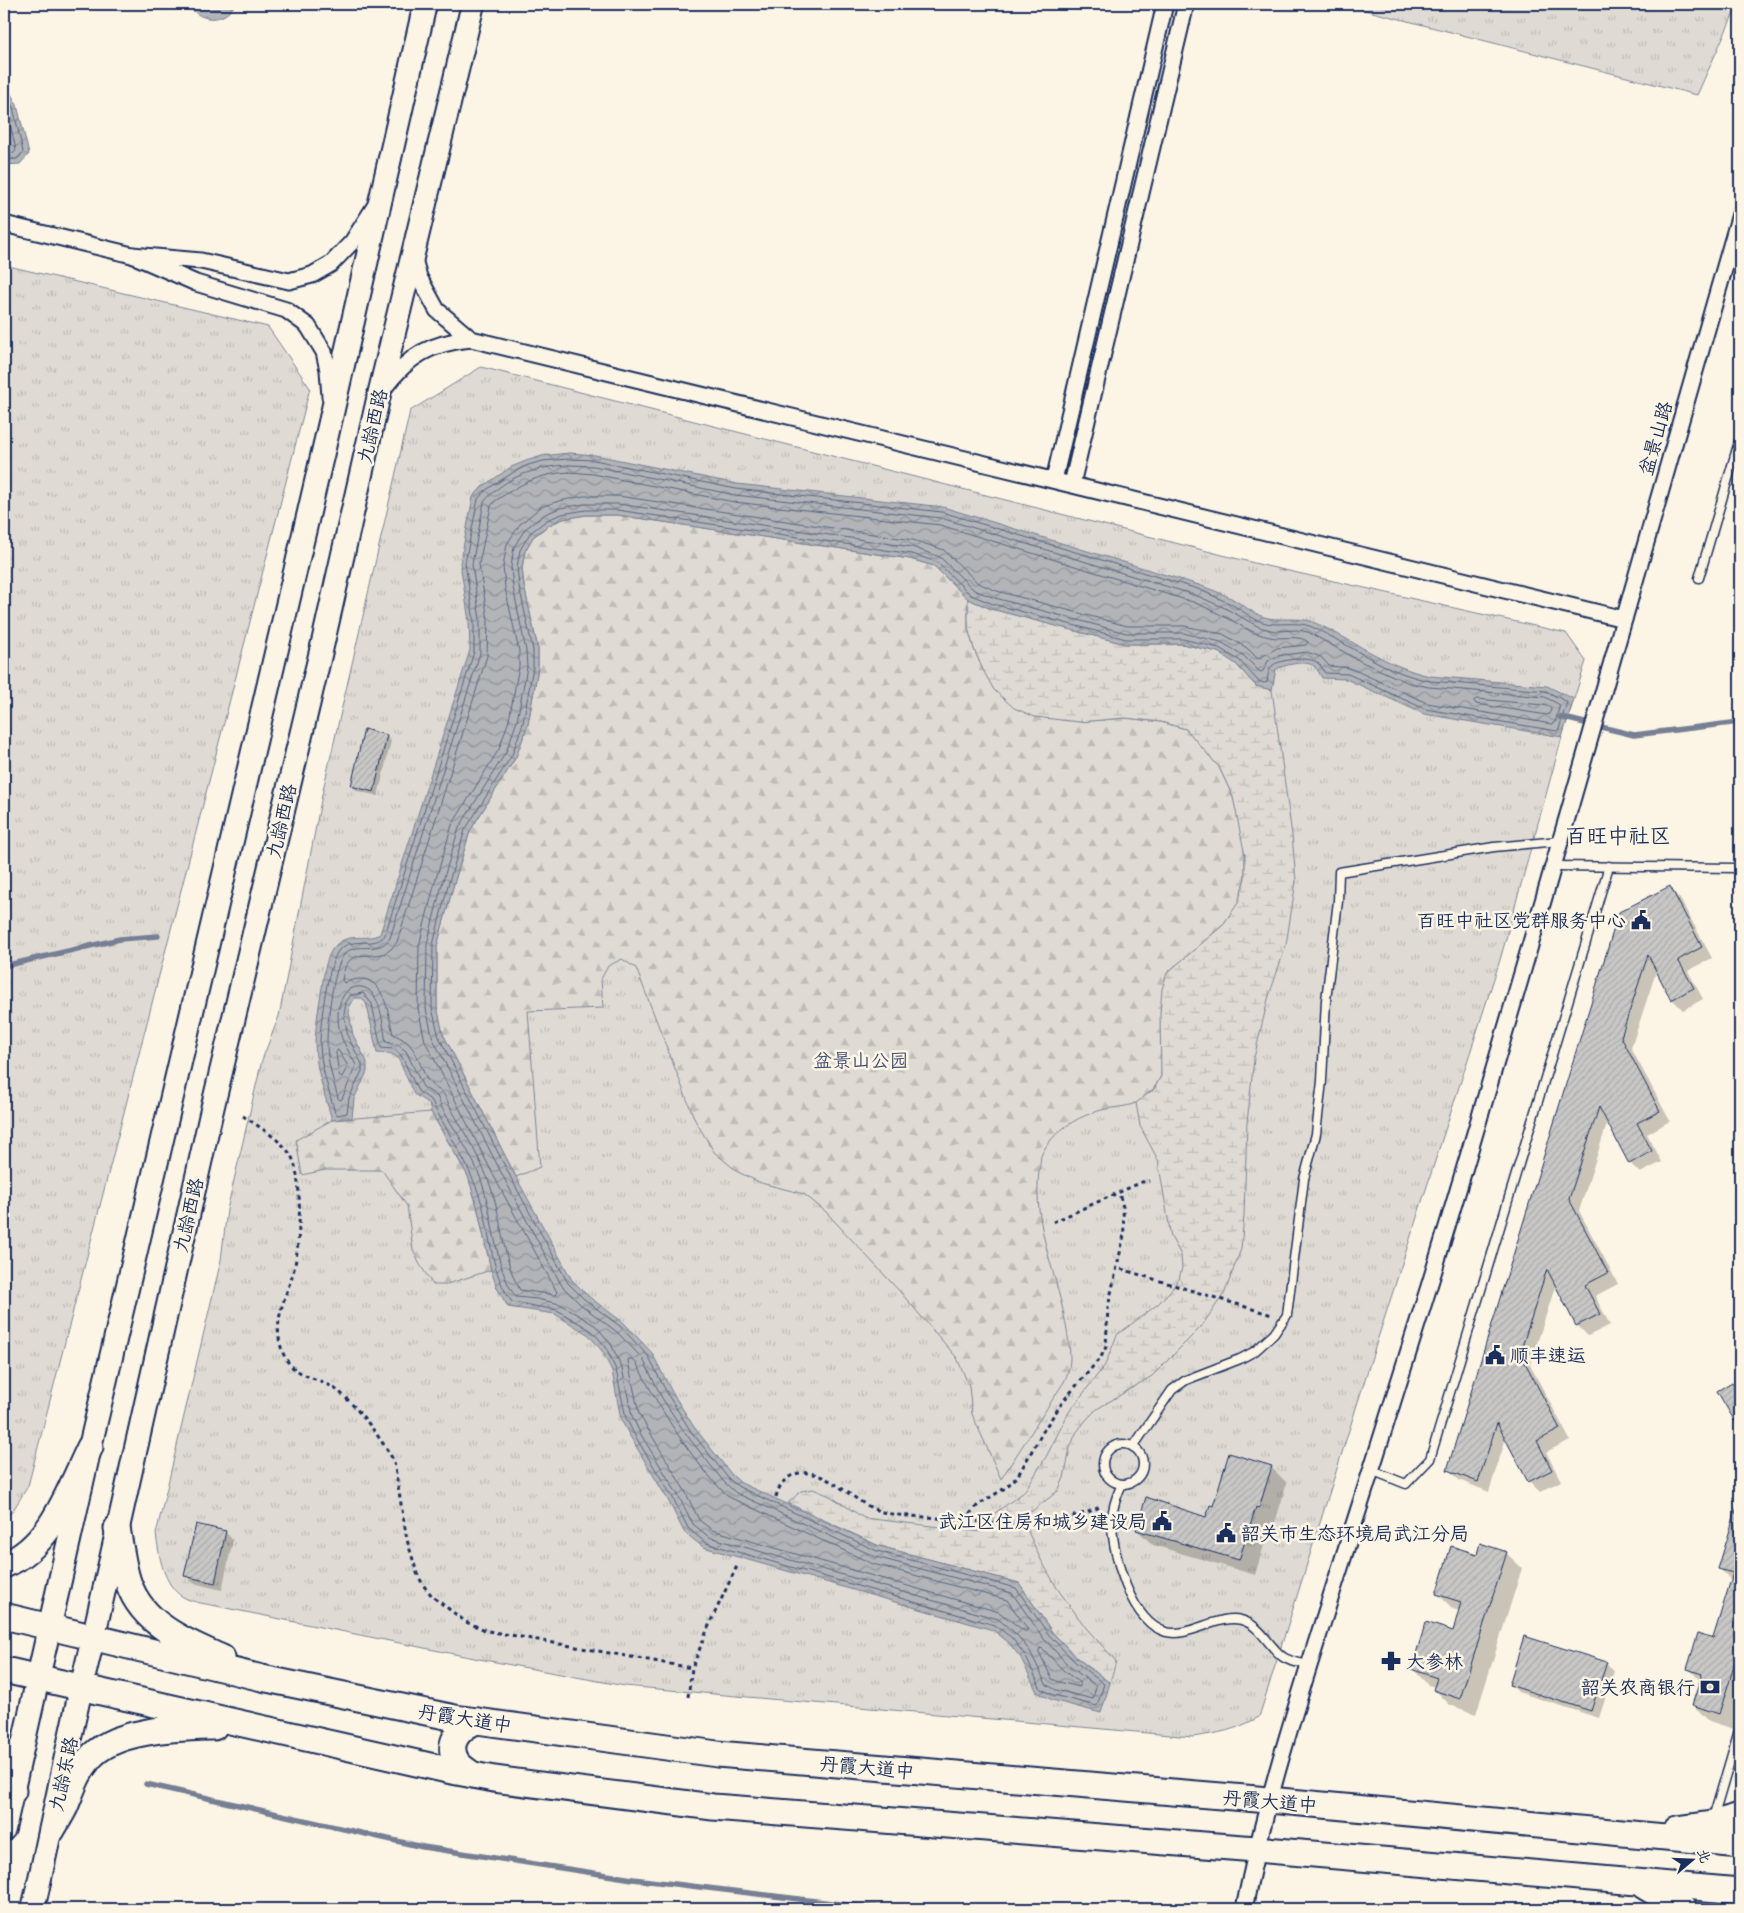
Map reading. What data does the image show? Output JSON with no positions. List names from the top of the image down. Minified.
{"streets":{"main road":["九龄西路","丹霞大道中","九龄东路"],"street":["盆景山路"]},"crossings":[["九龄西路","丹霞大道中"],["九龄西路","九龄东路"],["盆景山路","丹霞大道中"],["丹霞大道中","九龄东路"]],"districts":["百旺中社区"],"parks":["盆景山公园"],"places":{"public building":["百旺中社区党群服务中心","顺丰速运","武江区住房和城乡建设局","韶关市生态环境局武江分局"],"pharmacy":["大参林"],"bank":["韶关农商银行"]},"north":"right"}
